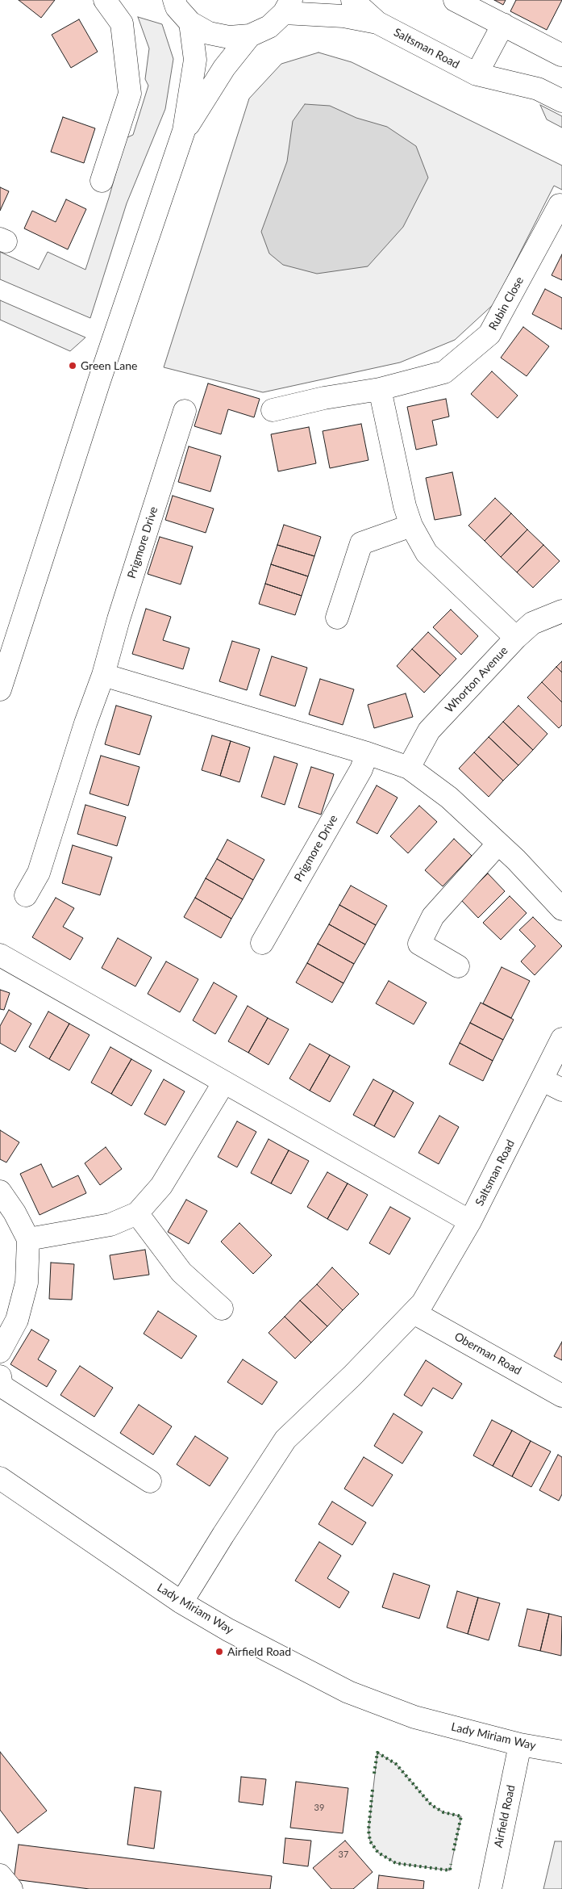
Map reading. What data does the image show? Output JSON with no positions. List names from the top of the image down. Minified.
{"streets":{"street":["Saltsman Road","Rubin Close","Prigmore Drive","Whorton Avenue","Oberman Road","Lady Miriam Way","Airfield Road"]},"crossings":[["Saltsman Road","Oberman Road"],["Saltsman Road","Lady Miriam Way"],["Lady Miriam Way","Airfield Road"]],"places":["Green Lane","Airfield Road"],"house_numbers":["39","37"]}
